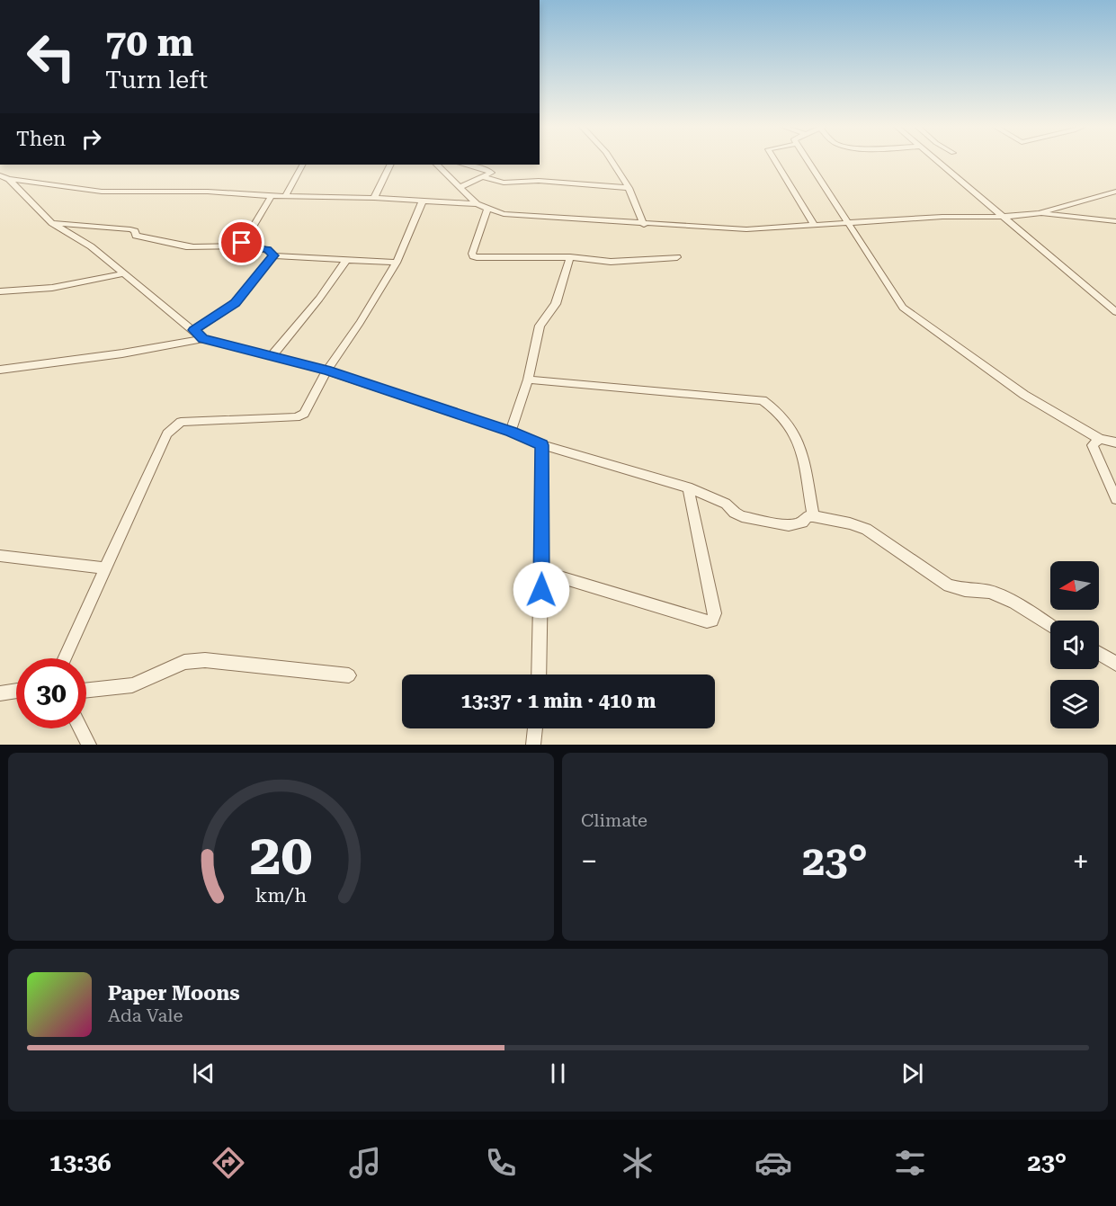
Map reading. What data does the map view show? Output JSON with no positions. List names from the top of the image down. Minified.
{"north":"left","page":{"turn":["70 m","Turn left"],"then":"Then","limit":"30","trip":"13:37 · 1 min · 410 m","tile":"Climate","heat":["−","23°","+"],"song":["Paper Moons","Ada Vale"],"tabs":["13:36","23°"],"gauge":["20","km/h"]}}
